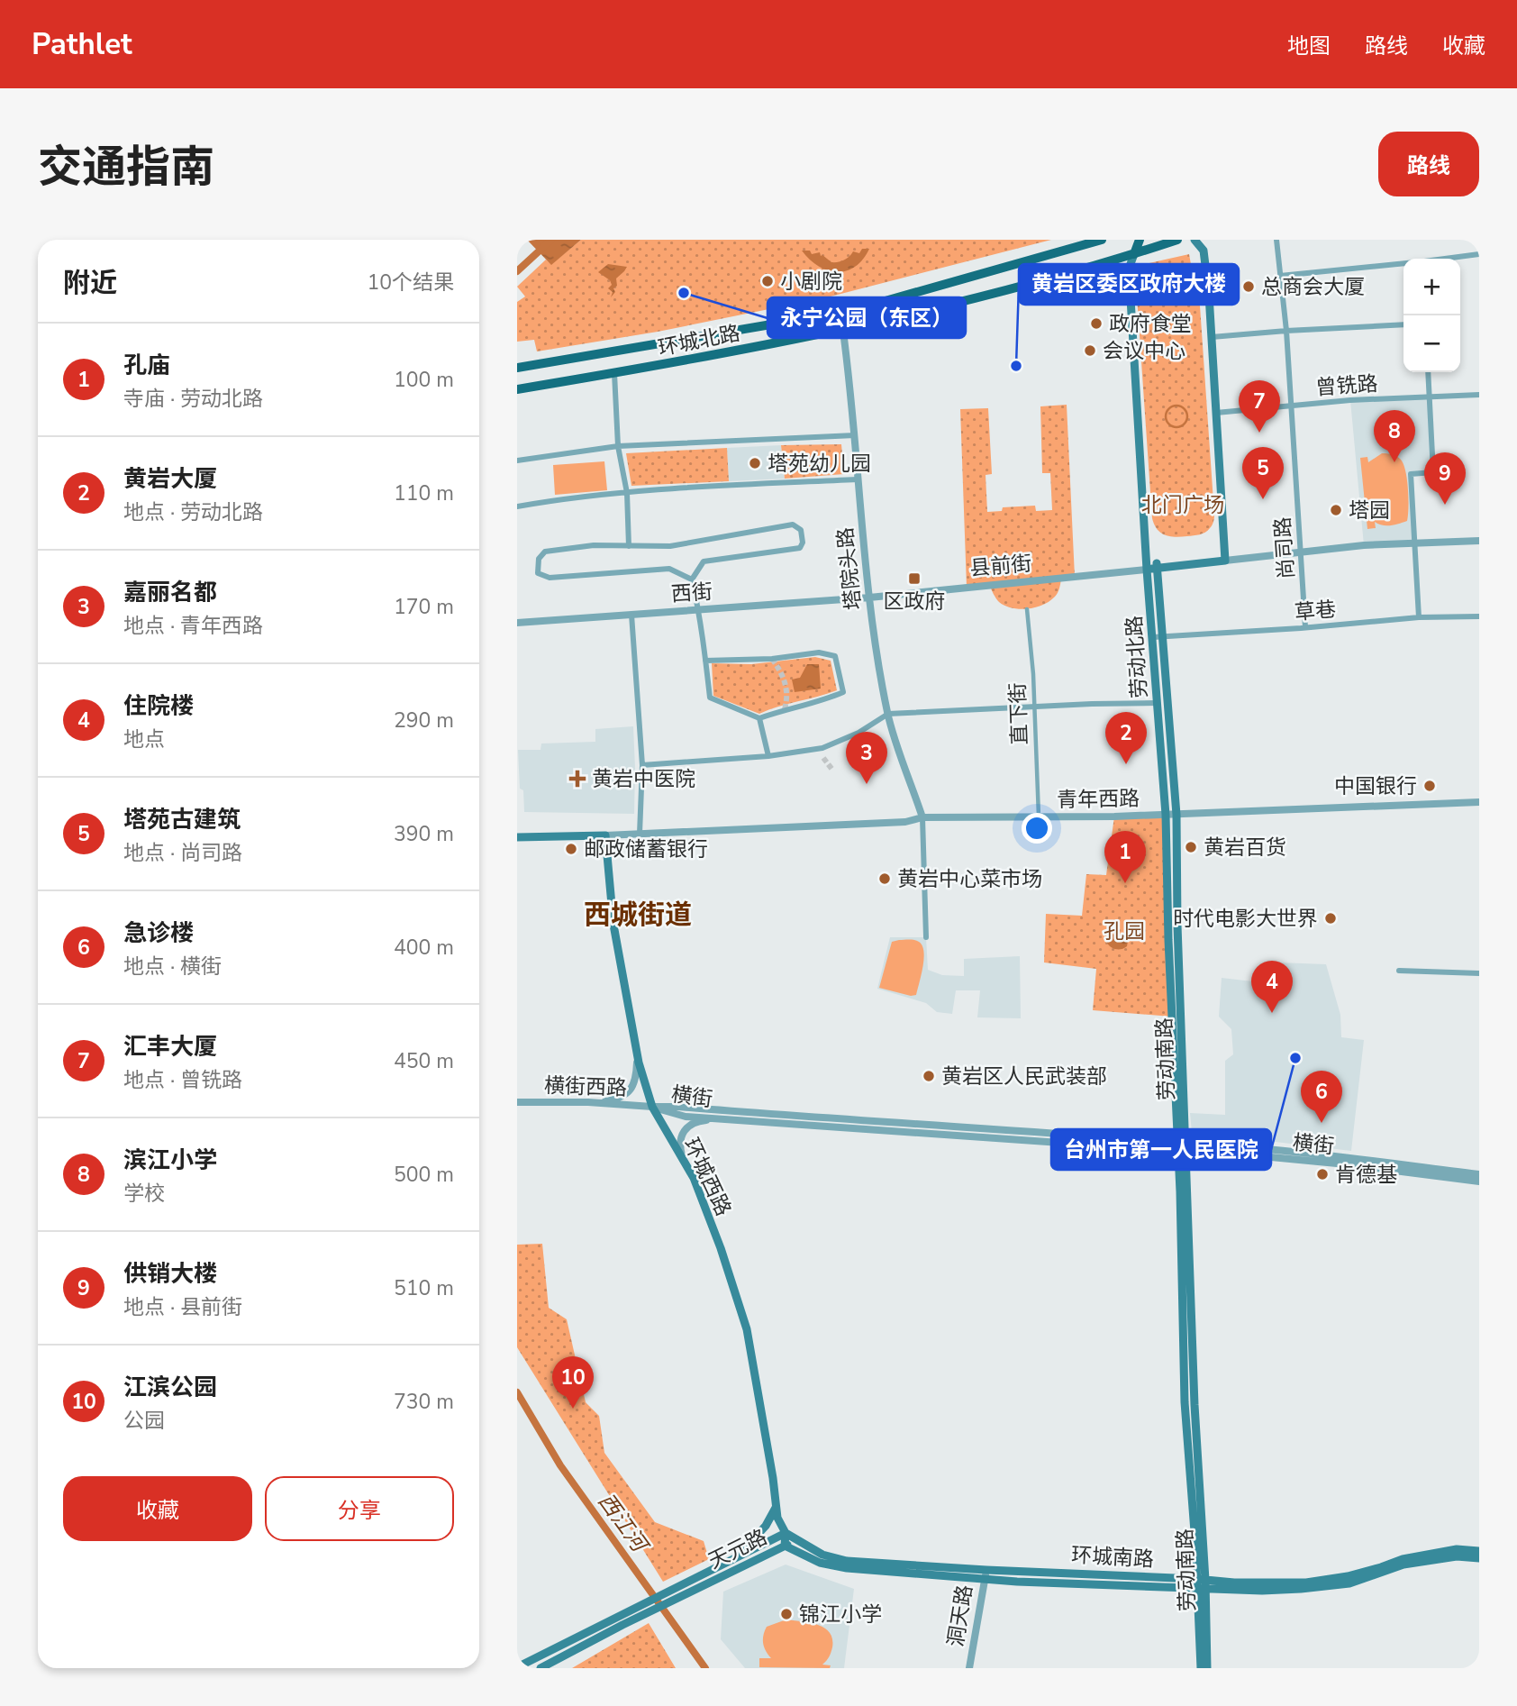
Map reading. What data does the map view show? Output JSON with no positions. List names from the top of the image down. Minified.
{"streets":{"main road":["环城北路","县前街","劳动北路","劳动南路","环城西路","天元路","环城南路"],"street":["曾铣路","尚司路","塔院头路","西街","草巷","直下街","青年西路","横街西路","横街","洞天路"]},"crossings":[["环城北路","塔院头路"],["环城北路","劳动北路"],["曾铣路","尚司路"],["尚司路","县前街"],["尚司路","草巷"],["县前街","塔院头路"],["县前街","西街"],["县前街","劳动北路"],["县前街","劳动南路"],["塔院头路","西街"],["塔院头路","青年西路"],["草巷","劳动北路"],["草巷","劳动南路"],["劳动北路","青年西路"],["劳动北路","劳动南路"],["劳动北路","横街"],["直下街","青年西路"],["青年西路","劳动南路"],["青年西路","环城西路"],["劳动南路","横街"],["劳动南路","环城南路"],["横街西路","横街"],["横街西路","环城西路"],["横街","环城西路"],["环城西路","天元路"],["环城西路","环城南路"],["天元路","环城南路"],["环城南路","洞天路"]],"districts":["西城街道"],"water":["西江河"],"parks":["北门广场","孔园"],"places":{"other":["小剧院","总商会大厦","永宁公园（东区）","政府食堂","会议中心","黄岩区委区政府大楼","塔苑幼儿园","塔园","中国银行","黄岩百货","邮政储蓄银行","黄岩中心菜市场","时代电影大世界","台州市第一人民医院","黄岩区人民武装部","肯德基","锦江小学"],"transit":["区政府"],"health":["黄岩中医院"]},"page":{"header":"Pathlet","nav":["地图","路线","收藏"],"title":"交通指南","buttons":["路线",["收藏","分享"]],"heading":["附近","10个结果"],"map_buttons":["+","−"],"list":[{"mark":"1","name":"孔庙","note":"寺庙 · 劳动北路","value":"100 m"},{"mark":"2","name":"黄岩大厦","note":"地点 · 劳动北路","value":"110 m"},{"mark":"3","name":"嘉丽名都","note":"地点 · 青年西路","value":"170 m"},{"mark":"4","name":"住院楼","note":"地点","value":"290 m"},{"mark":"5","name":"塔苑古建筑","note":"地点 · 尚司路","value":"390 m"},{"mark":"6","name":"急诊楼","note":"地点 · 横街","value":"400 m"},{"mark":"7","name":"汇丰大厦","note":"地点 · 曾铣路","value":"450 m"},{"mark":"8","name":"滨江小学","note":"学校","value":"500 m"},{"mark":"9","name":"供销大楼","note":"地点 · 县前街","value":"510 m"},{"mark":"10","name":"江滨公园","note":"公园","value":"730 m"}],"pins":["7","8","5","9","2","3","1","4","6","10"]}}
